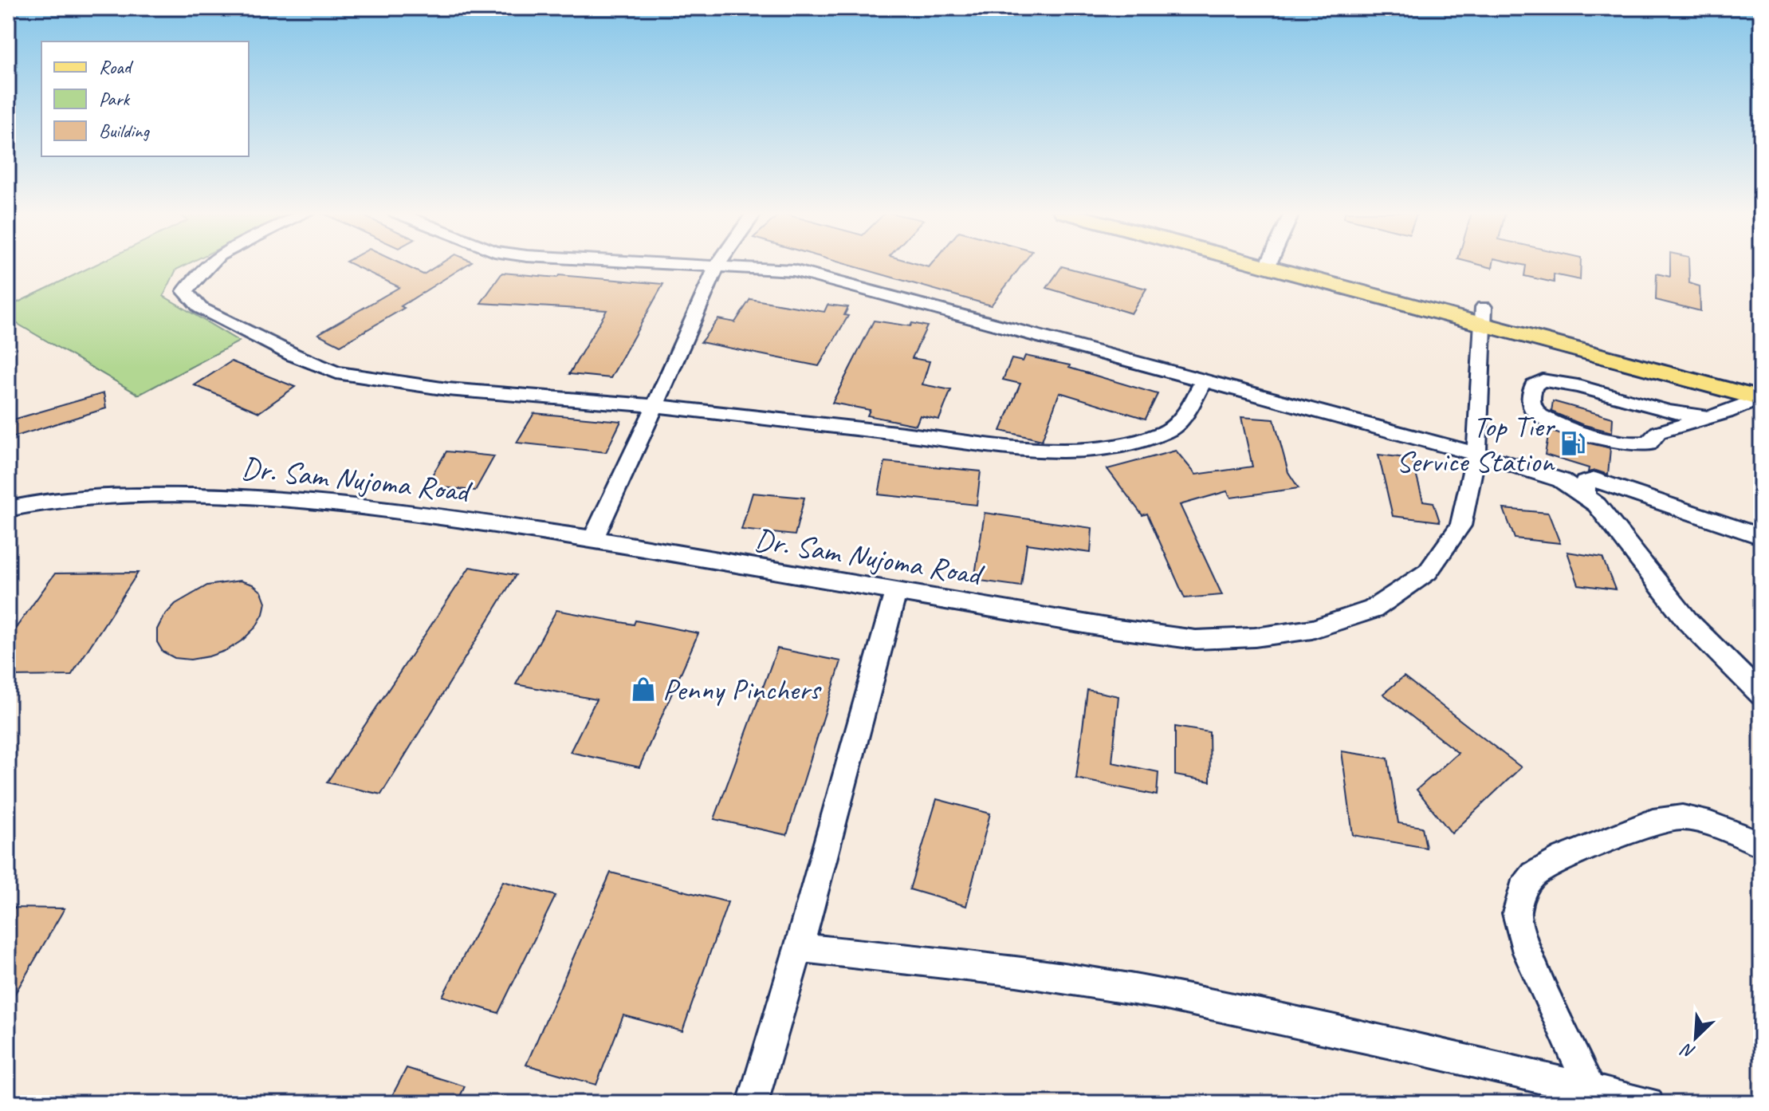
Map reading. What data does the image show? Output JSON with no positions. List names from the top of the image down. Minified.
{"streets":{"street":["Dr. Sam Nujoma Road"]},"places":{"fuel station":["Top Tier Service Station"],"shop":["Penny Pinchers"]},"legend":["Road","Park","Building"],"north":"bottom left"}
